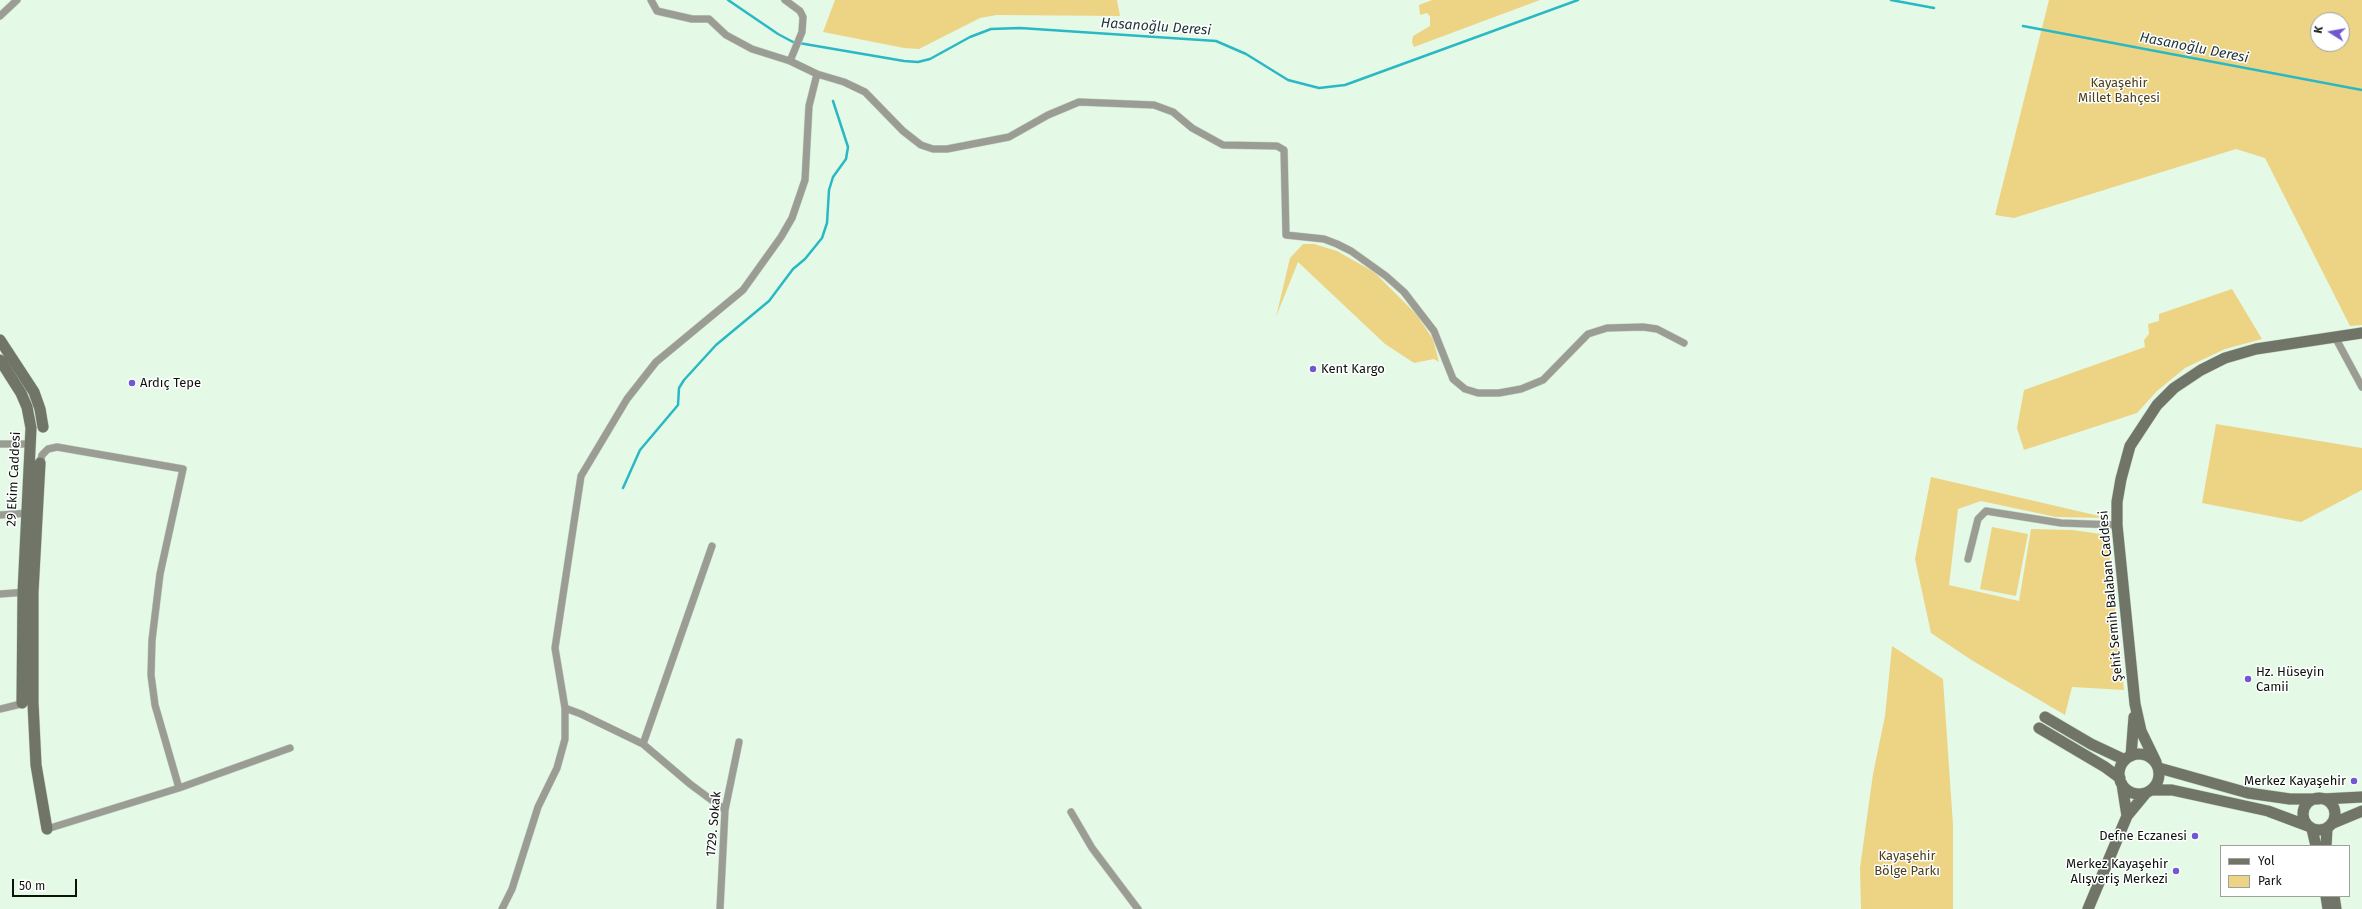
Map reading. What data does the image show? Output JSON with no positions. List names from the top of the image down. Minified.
{"streets":{"street":["29 Ekim Caddesi","Şehit Semih Balaban Caddesi","1729. Sokak"]},"water":["Hasanoğlu Deresi"],"parks":["Kayaşehir Millet Bahçesi","Kayaşehir Bölge Parkı"],"places":["Kent Kargo","Ardıç Tepe","Hz. Hüseyin Camii","Merkez Kayaşehir","Defne Eczanesi","Merkez Kayaşehir Alışveriş Merkezi"],"legend":["Yol","Park"],"scale_bar":"50 m","north":"left"}
